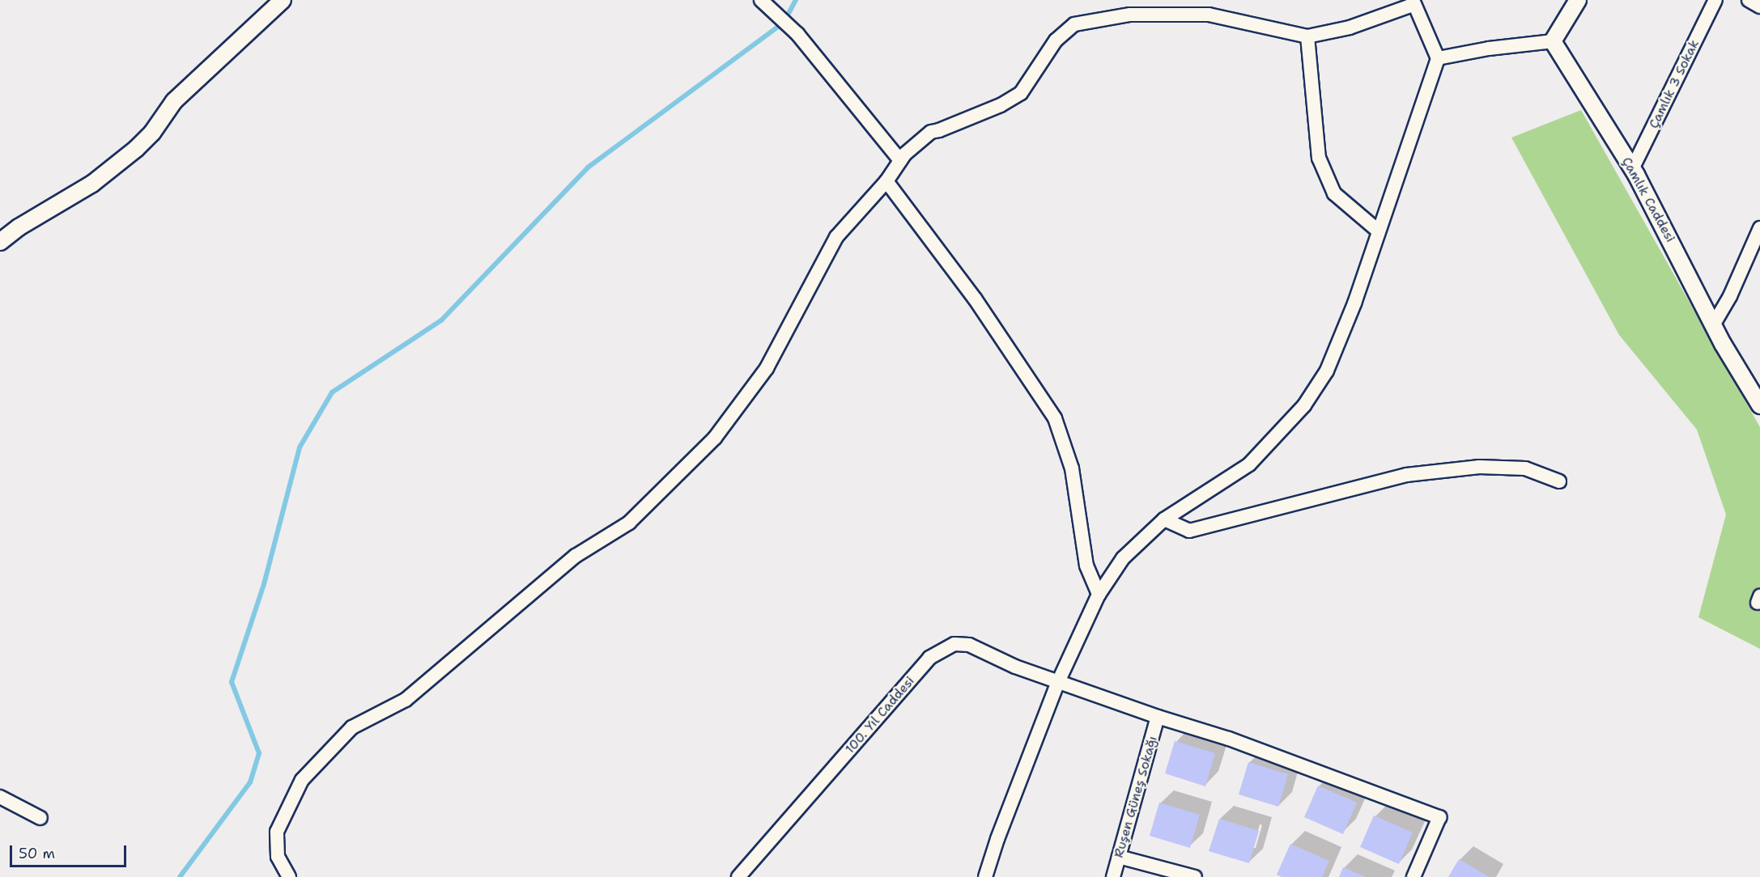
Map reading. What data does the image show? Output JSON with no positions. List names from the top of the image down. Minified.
{"streets":{"street":["Çamlık 3 Sokak","Çamlık Caddesi","100. Yıl Caddesi","Ruşen Güneş Sokağı"]},"crossings":[["Çamlık 3 Sokak","Çamlık Caddesi"],["100. Yıl Caddesi","Ruşen Güneş Sokağı"]],"scale_bar":"50 m"}
